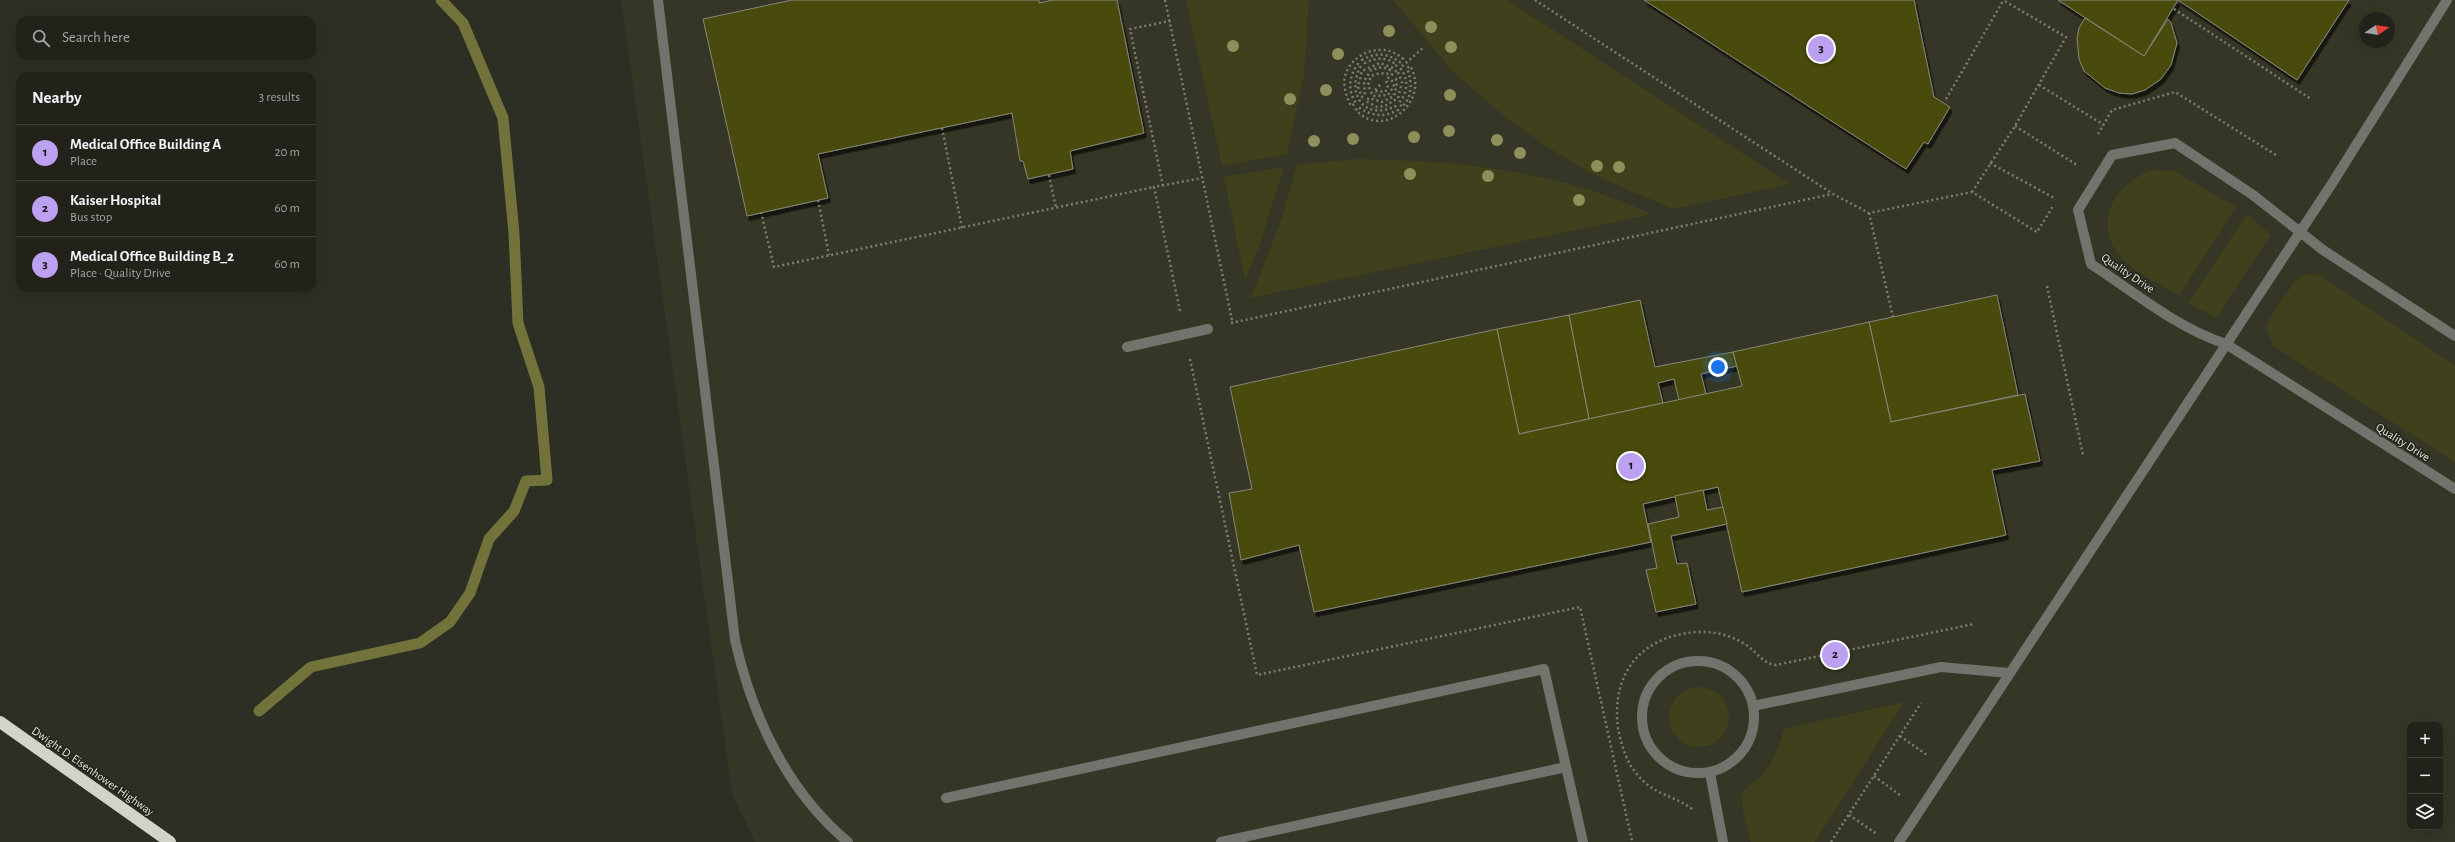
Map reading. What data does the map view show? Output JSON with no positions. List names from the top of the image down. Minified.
{"streets":{"highway":["Dwight D. Eisenhower Highway"],"street":["Quality Drive"]},"north":"right","page":{"search":"Search here","pins":["3","1","2"],"heading":["Nearby","3 results"],"list":[{"mark":"1","name":"Medical Office Building A","note":"Place","value":"20 m"},{"mark":"2","name":"Kaiser Hospital","note":"Bus stop","value":"60 m"},{"mark":"3","name":"Medical Office Building B_2","note":"Place · Quality Drive","value":"60 m"}],"map_buttons":["+","−"]}}
